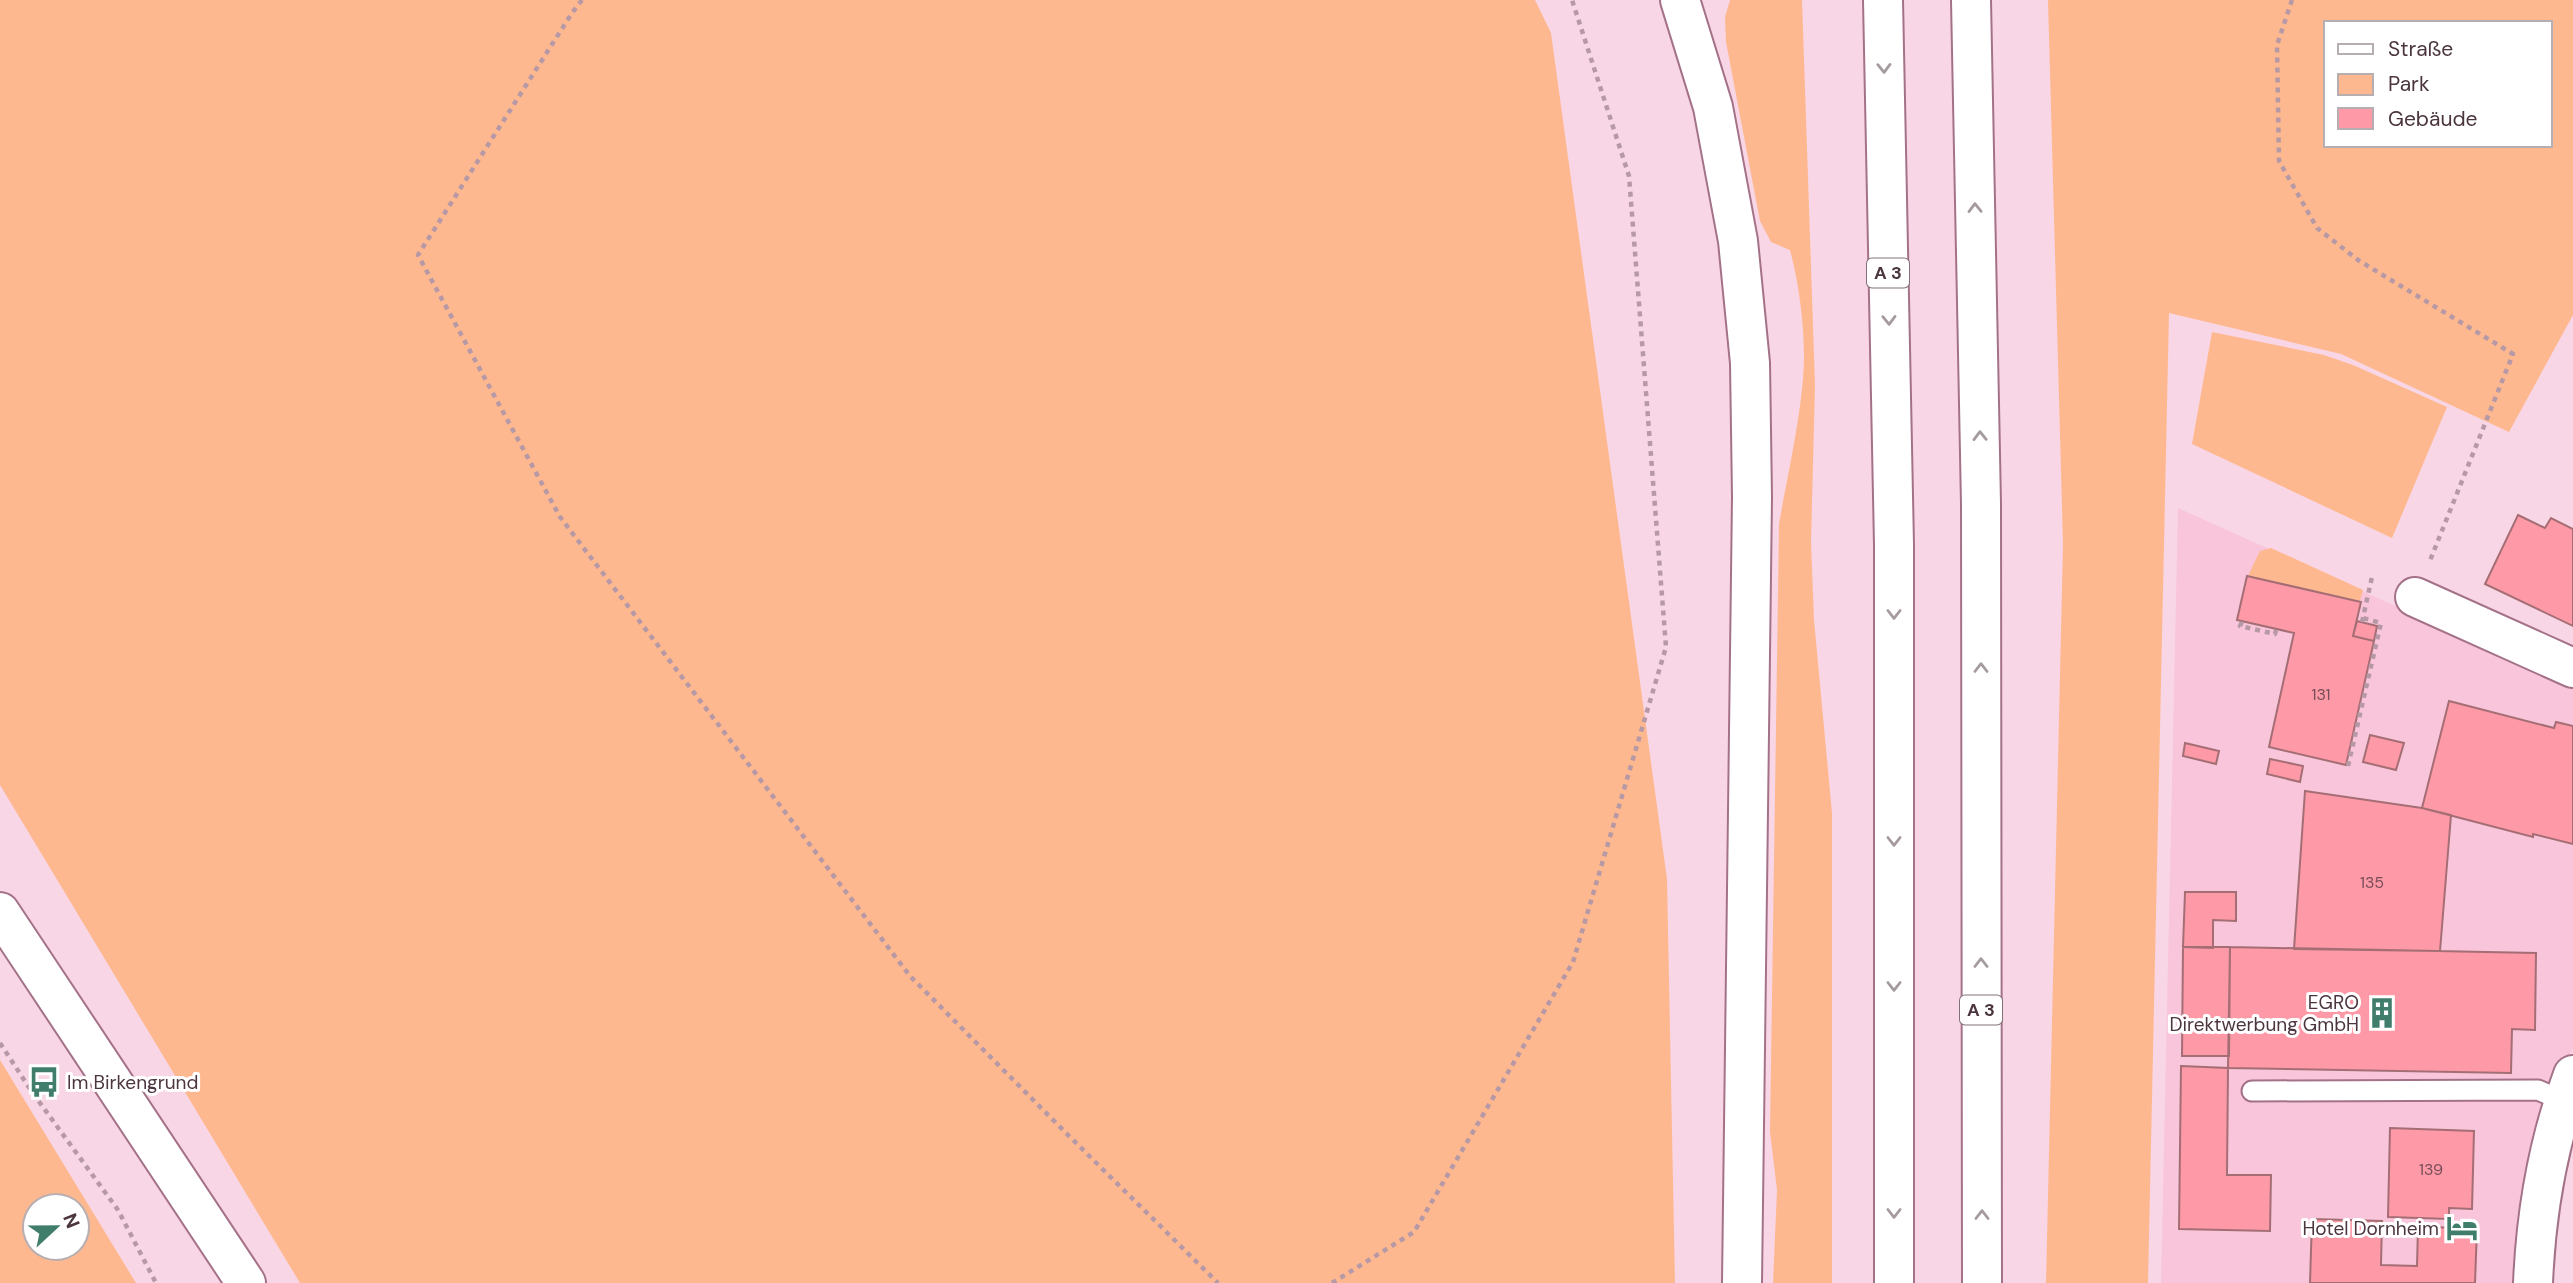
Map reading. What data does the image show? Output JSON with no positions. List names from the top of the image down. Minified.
{"streets":{"main road":["A 3"]},"places":{"building":["EGRO Direktwerbung GmbH"],"bus stop":["Im Birkengrund"],"hotel":["Hotel Dornheim"]},"house_numbers":["131","135","139"],"legend":["Straße","Park","Gebäude"],"north":"right"}
